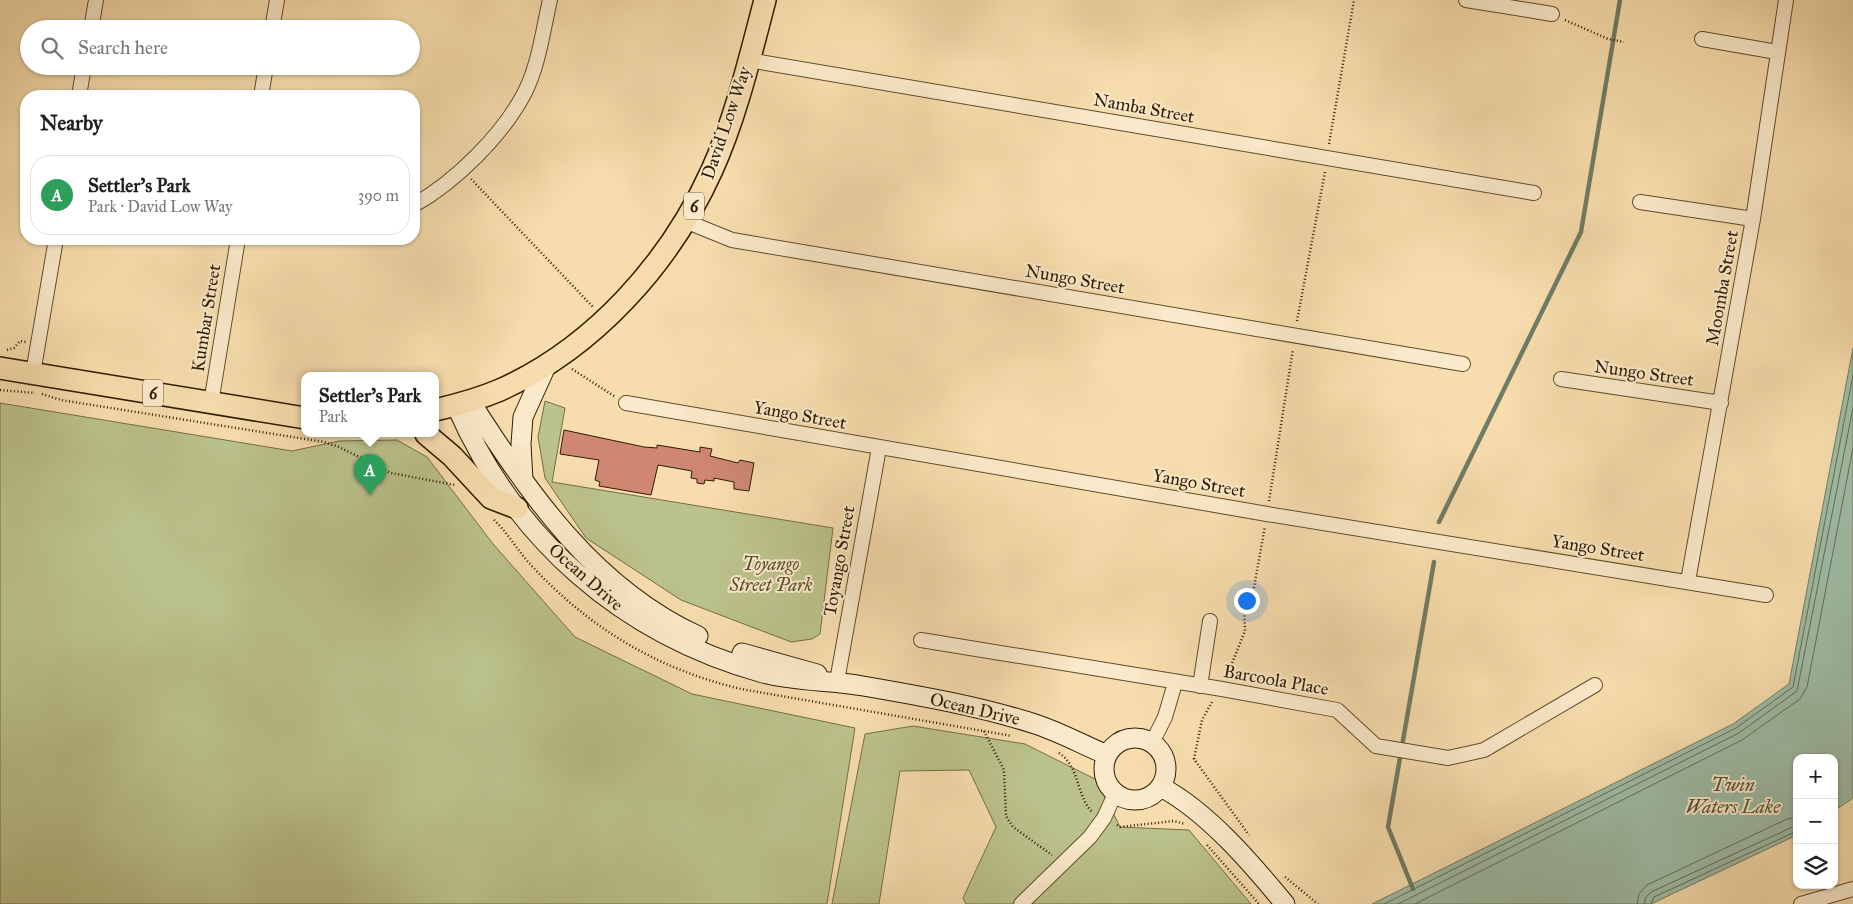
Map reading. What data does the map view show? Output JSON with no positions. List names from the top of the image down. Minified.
{"streets":{"main road":["David Low Way","6"],"street":["Namba Street","Nungo Street","Moomba Street","Kumbar Street","Yango Street","Toyango Street","Ocean Drive","Barcoola Place"]},"crossings":[["Namba Street","David Low Way"],["David Low Way","Nungo Street"],["David Low Way","Ocean Drive"],["6","Kumbar Street"],["Nungo Street","Moomba Street"],["Moomba Street","Yango Street"],["Yango Street","Toyango Street"],["Toyango Street","Ocean Drive"]],"water":["Twin Waters Lake"],"parks":["Toyango Street Park"],"page":{"search":"Search here","heading":"Nearby","list":[{"mark":"A","name":"Settler's Park","note":"Park · David Low Way","value":"390 m"}],"popup":["Settler's Park","Park"],"pins":"A","map_buttons":["+","−"]}}
